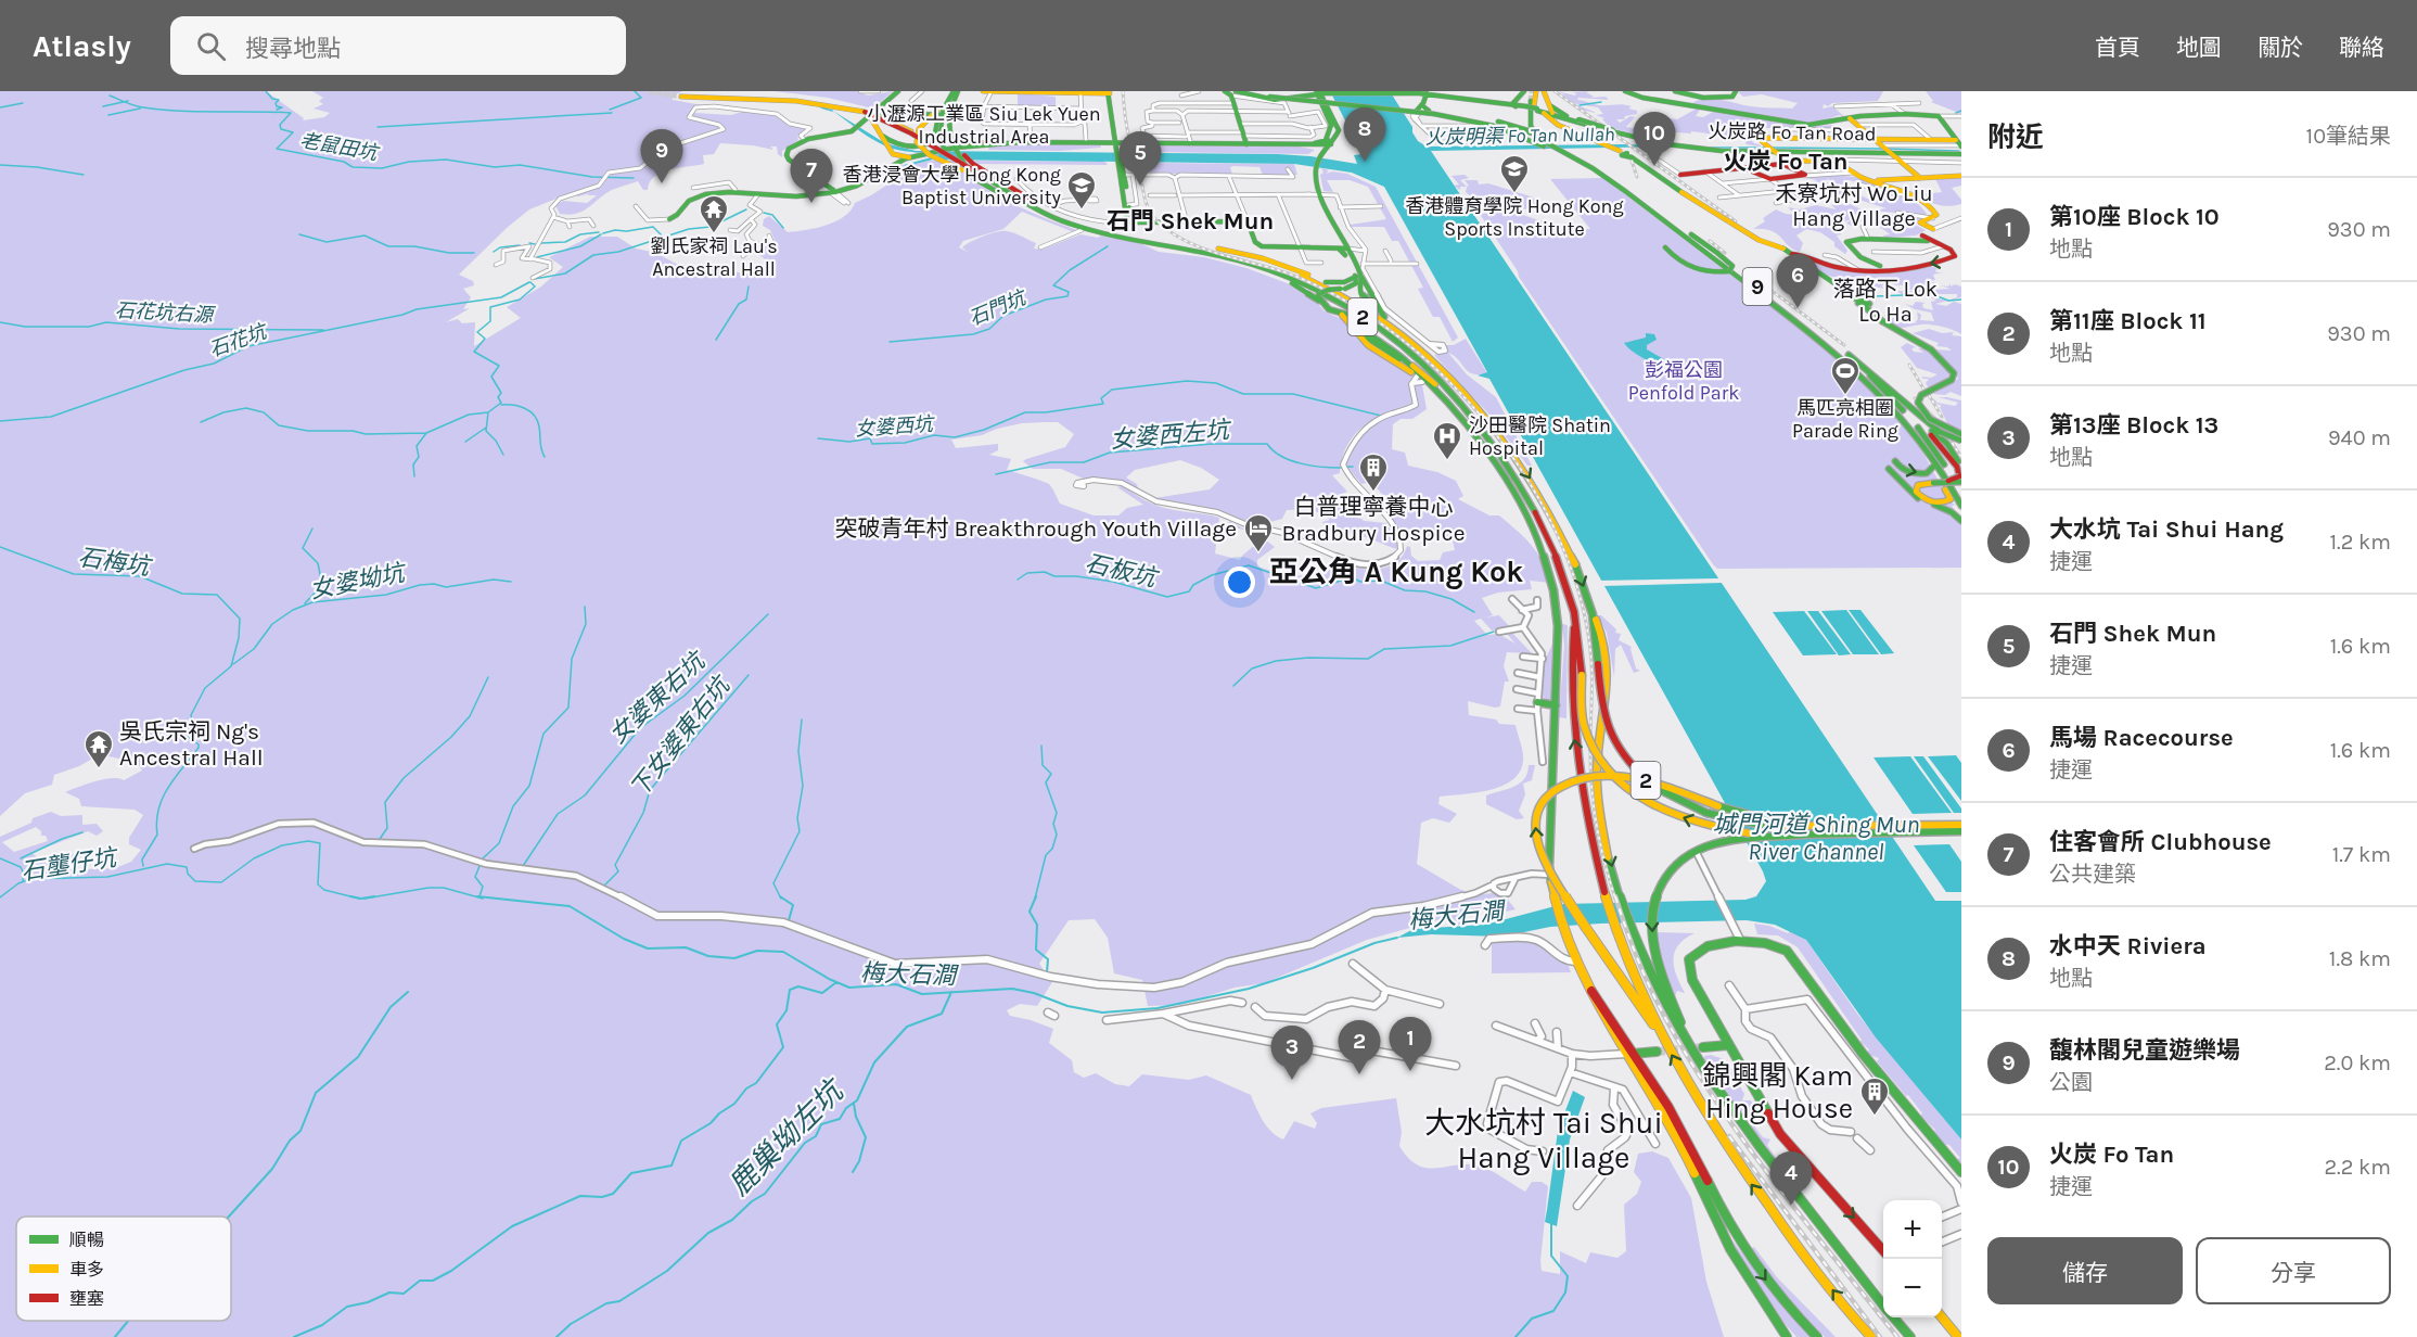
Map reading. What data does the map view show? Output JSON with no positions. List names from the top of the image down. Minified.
{"streets":{"main road":["火炭路 Fo Tan Road","9","2"]},"districts":["小瀝源工業區 Siu Lek Yuen Industrial Area","火炭 Fo Tan","禾寮坑村 Wo Liu Hang Village","石門 Shek Mun","落路下 Lok Lo Ha","亞公角 A Kung Kok","大水坑村 Tai Shui Hang Village"],"water":["火炭明渠 Fo Tan Nullah","老鼠田坑","石門坑","石花坑右源","石花坑","女婆西坑","女婆西左坑","石梅坑","石板坑","女婆坳坑","女婆東右坑","下女婆東右坑","城門河道 Shing Mun River Channel","石壟仔坑","梅大石澗","鹿巢坳左坑"],"parks":["彭福公園 Penfold Park"],"places":{"school or university":["香港體育學院 Hong Kong Sports Institute","香港浸會大學 Hong Kong Baptist University"],"temple":["劉氏家祠 Lau's Ancestral Hall","吳氏宗祠 Ng's Ancestral Hall"],"sports":["馬匹亮相圈 Parade Ring"],"hospital":["沙田醫院 Shatin Hospital"],"building":["白普理寧養中心 Bradbury Hospice","錦興閣 Kam Hing House"],"hotel":["突破青年村 Breakthrough Youth Village"]},"legend":["順暢","車多","壅塞"],"page":{"header":"Atlasly","search":"搜尋地點","nav":["首頁","地圖","關於","聯絡"],"heading":["附近","10筆結果"],"pins":["8","10","9","5","7","6","1","2","3","4"],"list":[{"mark":"1","name":"第10座 Block 10","note":"地點","value":"930 m"},{"mark":"2","name":"第11座 Block 11","note":"地點","value":"930 m"},{"mark":"3","name":"第13座 Block 13","note":"地點","value":"940 m"},{"mark":"4","name":"大水坑 Tai Shui Hang","note":"捷運","value":"1.2 km"},{"mark":"5","name":"石門 Shek Mun","note":"捷運","value":"1.6 km"},{"mark":"6","name":"馬場 Racecourse","note":"捷運","value":"1.6 km"},{"mark":"7","name":"住客會所 Clubhouse","note":"公共建築","value":"1.7 km"},{"mark":"8","name":"水中天 Riviera","note":"地點","value":"1.8 km"},{"mark":"9","name":"馥林閣兒童遊樂場","note":"公園","value":"2.0 km"},{"mark":"10","name":"火炭 Fo Tan","note":"捷運","value":"2.2 km"}],"map_buttons":["+","−"],"buttons":["儲存","分享"]}}
